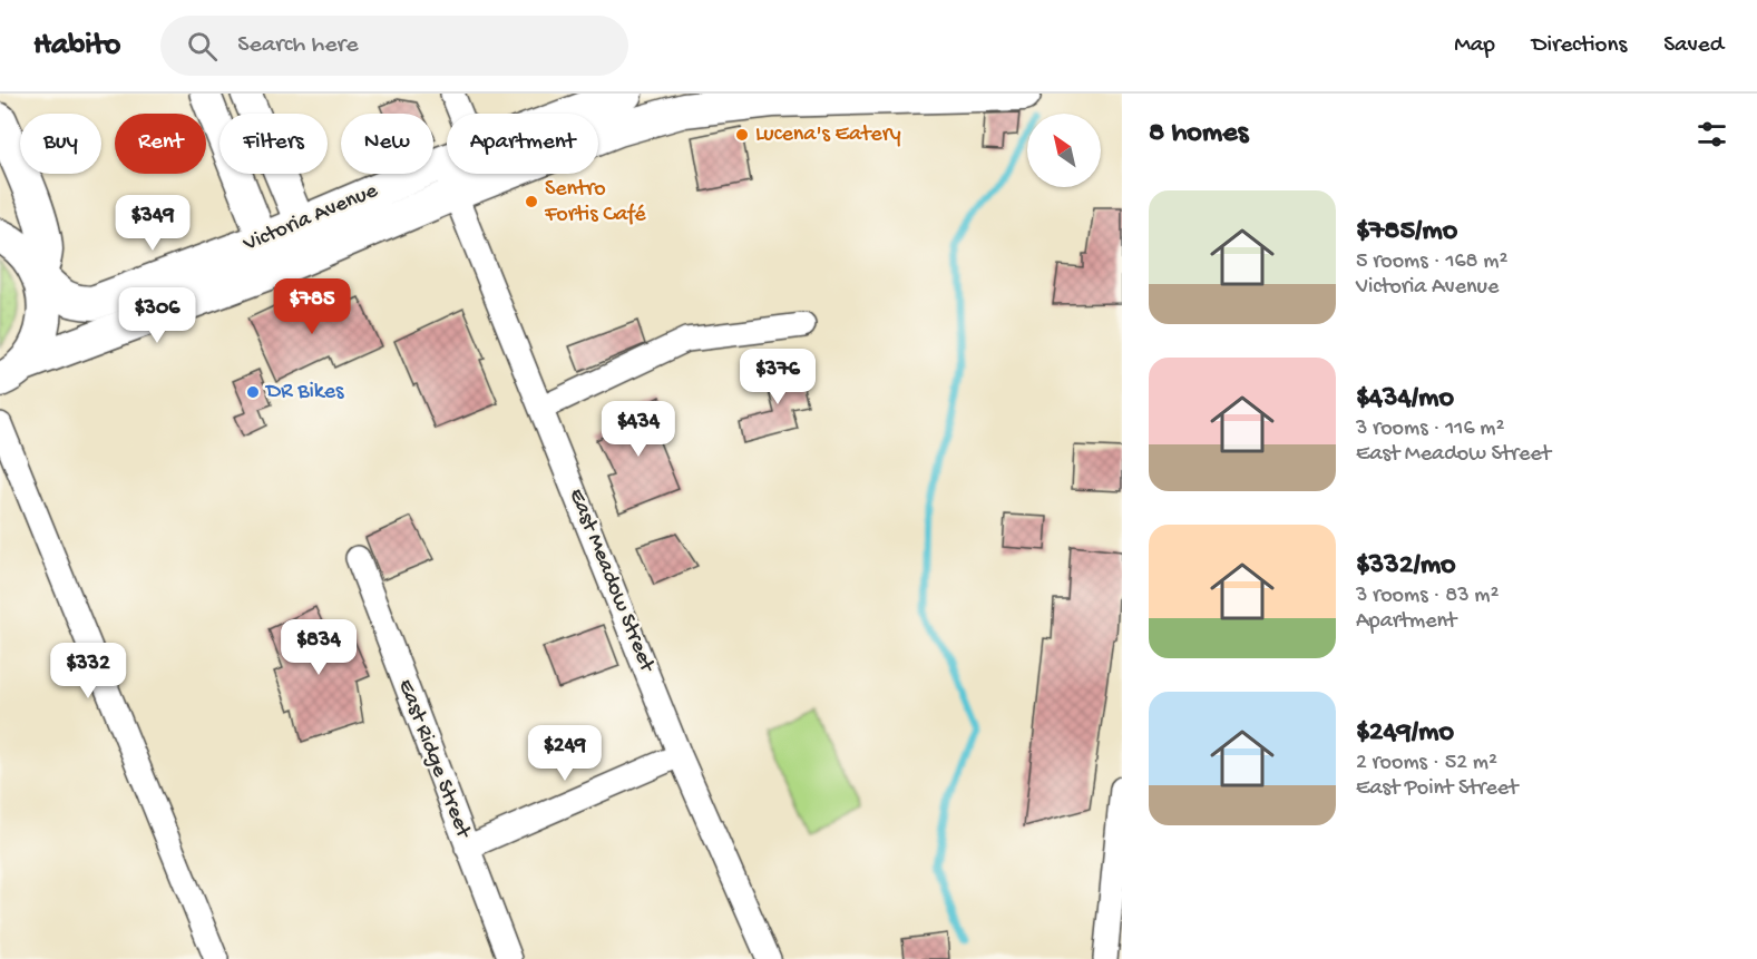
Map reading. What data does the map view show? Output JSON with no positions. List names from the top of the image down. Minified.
{"streets":{"main road":["Victoria Avenue"],"street":["East Meadow Street","East Ridge Street"]},"crossings":[["Victoria Avenue","East Meadow Street"]],"places":["Lucena's Eatery","Sentro Fortis Café","DR Bikes"],"north":"top left","page":{"header":"Habito","search":"Search here","nav":["Map","Directions","Saved"],"heading":"8 homes","chip":["Buy","Rent","Filters","New","Apartment"],"list":[{"name":"$785/mo","note":"5 rooms · 168 m² · Victoria Avenue"},{"name":"$434/mo","note":"3 rooms · 116 m² · East Meadow Street"},{"name":"$332/mo","note":"3 rooms · 83 m² · Apartment"},{"name":"$249/mo","note":"2 rooms · 52 m² · East Point Street"}],"price":["$349","$785","$306","$376","$434","$834","$332","$249"]}}
